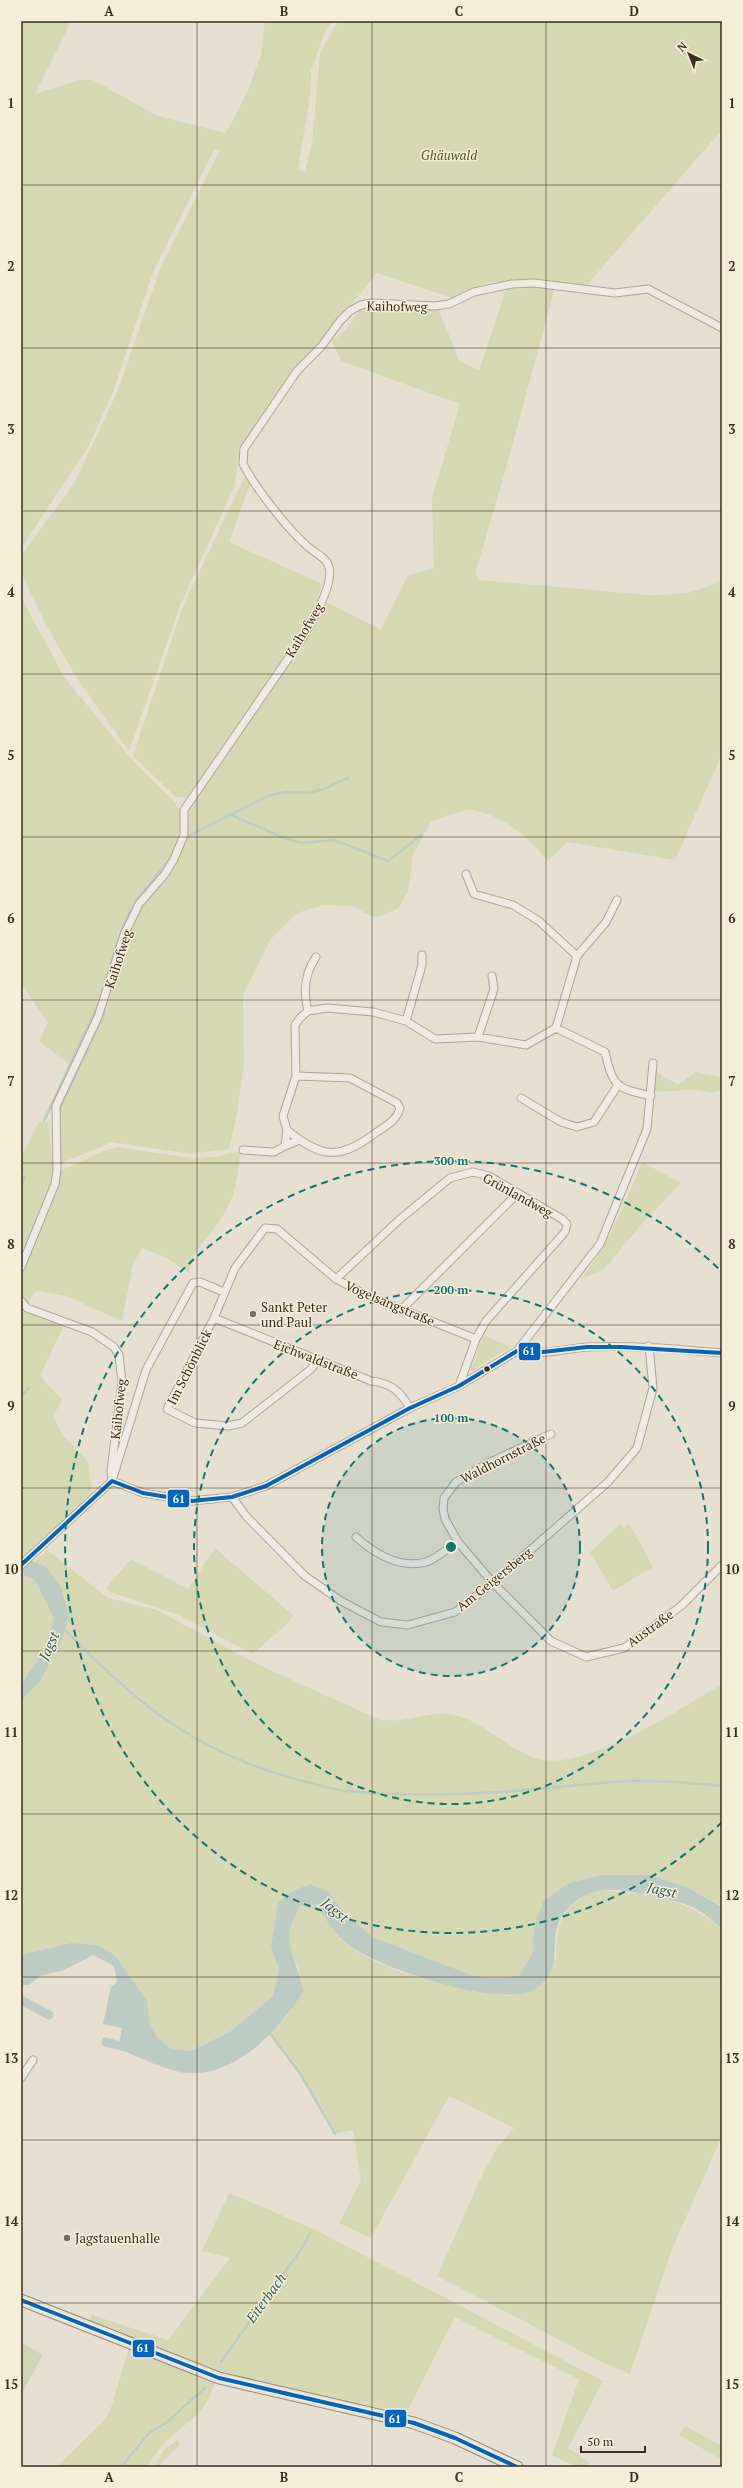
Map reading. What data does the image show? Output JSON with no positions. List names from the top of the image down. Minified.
{"streets":{"street":["Kaihofweg","Grünlandweg","Vogelsangstraße","Eichwaldstraße","Im Schönblick","Waldhornstraße","Am Geigersberg","Austraße"]},"crossings":[["Grünlandweg","Vogelsangstraße"],["Vogelsangstraße","Im Schönblick"],["Eichwaldstraße","Im Schönblick"],["Waldhornstraße","Am Geigersberg"],["Waldhornstraße","Austraße"],["Am Geigersberg","Austraße"]],"water":["Jagst","Eiterbach"],"parks":["Ghäuwald"],"places":["Sankt Peter und Paul","Jagstauenhalle"],"lines":["transit line 61"],"scale_bar":"50 m","north":"top left","grid":{"columns":["A","B","C","D"],"rows":["1","2","3","4","5","6","7","8","9","10","11","12","13","14","15"]},"rings":["300 m","200 m","100 m"]}
